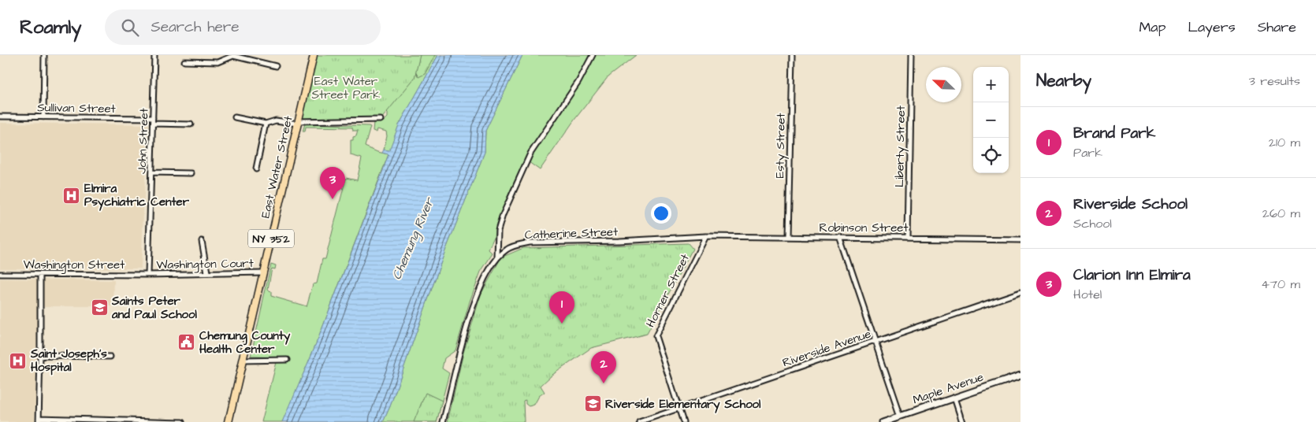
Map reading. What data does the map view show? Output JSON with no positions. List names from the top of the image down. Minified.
{"streets":{"main road":["East Water Street","NY 352","Maple Avenue"],"street":["Sullivan Street","John Street","Esty Street","Liberty Street","Robinson Street","Catherine Street","Washington Court","Washington Street","Horner Street","Riverside Avenue"]},"crossings":[["Sullivan Street","John Street"],["John Street","Washington Court"],["John Street","Washington Street"],["Esty Street","Robinson Street"],["Liberty Street","Robinson Street"],["East Water Street","Washington Court"],["Robinson Street","Catherine Street"],["Robinson Street","Horner Street"],["Catherine Street","Horner Street"],["Washington Court","Washington Street"],["Horner Street","Riverside Avenue"]],"water":["Chemung River"],"parks":["East Water Street Park"],"places":{"hospital":["Elmira Psychiatric Center","Saint Joseph's Hospital"],"school or university":["Saints Peter and Paul School","Riverside Elementary School"],"public building":["Chemung County Health Center"]},"north":"top left","page":{"header":"Roamly","search":"Search here","nav":["Map","Layers","Share"],"heading":["Nearby","3 results"],"map_buttons":["+","−"],"list":[{"mark":"1","name":"Brand Park","note":"Park","value":"210 m"},{"mark":"2","name":"Riverside School","note":"School","value":"260 m"},{"mark":"3","name":"Clarion Inn Elmira","note":"Hotel","value":"470 m"}],"pins":["3","1","2"]}}
